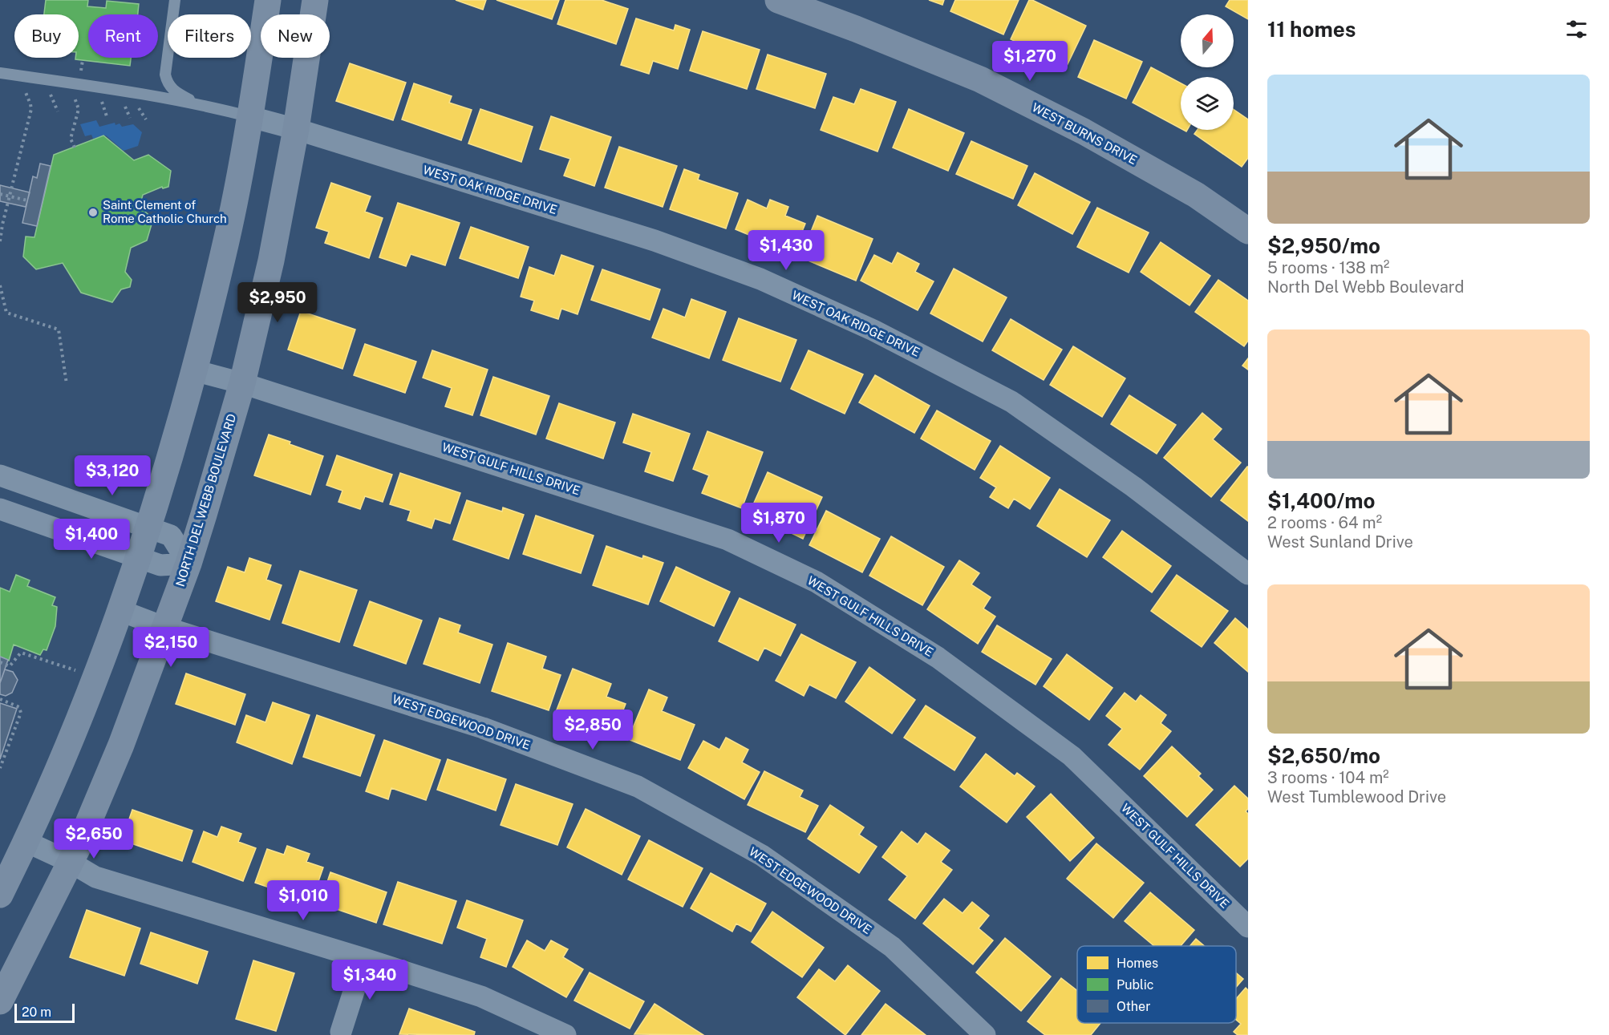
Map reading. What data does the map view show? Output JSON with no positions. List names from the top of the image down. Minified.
{"streets":{"street":["WEST BURNS DRIVE","WEST OAK RIDGE DRIVE","WEST GULF HILLS DRIVE","NORTH DEL WEBB BOULEVARD","WEST EDGEWOOD DRIVE"]},"crossings":[["WEST OAK RIDGE DRIVE","NORTH DEL WEBB BOULEVARD"],["WEST GULF HILLS DRIVE","NORTH DEL WEBB BOULEVARD"],["NORTH DEL WEBB BOULEVARD","WEST EDGEWOOD DRIVE"]],"places":["Saint Clement of Rome Catholic Church"],"legend":["Homes","Public","Other"],"scale_bar":"20 m","north":"top","page":{"heading":"11 homes","chip":["Buy","Rent","Filters","New"],"price":["$1,270","$1,430","$2,950","$3,120","$1,870","$1,400","$2,150","$2,850","$2,650","$1,010","$1,340"],"list":[{"name":"$2,950/mo","note":"5 rooms · 138 m² · North Del Webb Boulevard"},{"name":"$1,400/mo","note":"2 rooms · 64 m² · West Sunland Drive"},{"name":"$2,650/mo","note":"3 rooms · 104 m² · West Tumblewood Drive"}],"scale":"20 m"}}
